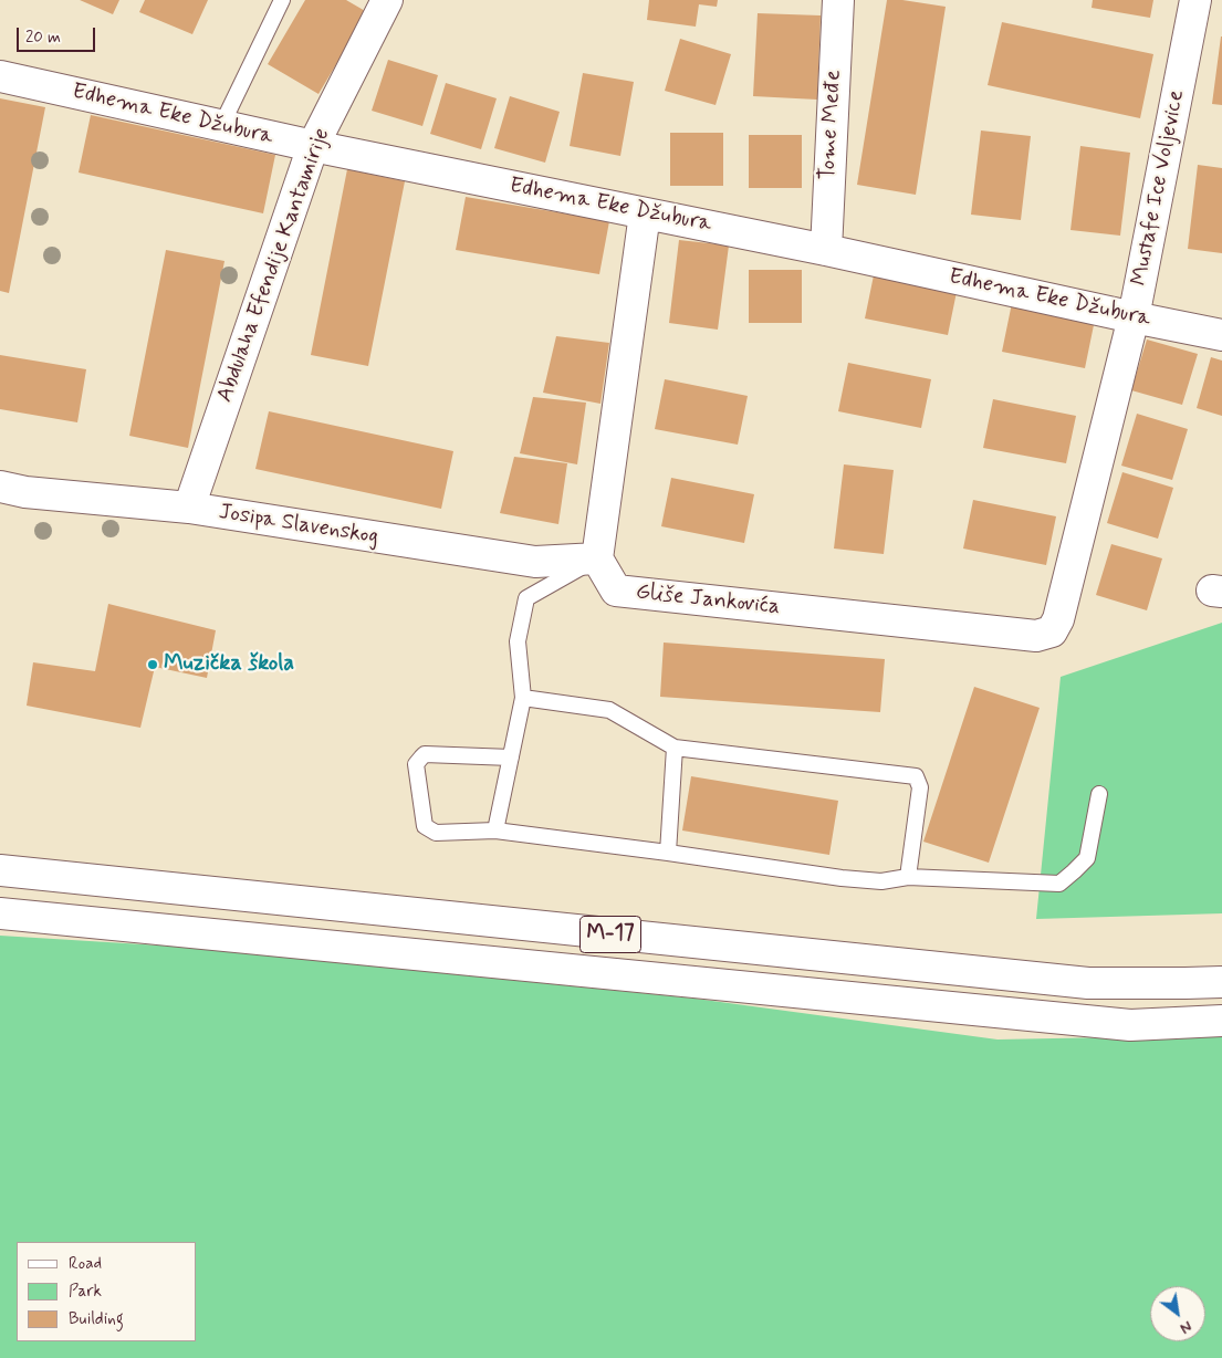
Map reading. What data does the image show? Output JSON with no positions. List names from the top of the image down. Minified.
{"streets":{"main road":["Edhema Eke Džubura","Tome Međe","Mustafe Ice Voljevice","Abdulaha Efendije Kantamirije","Josipa Slavenskog","Gliše Jankovića","M-17"]},"crossings":[["Edhema Eke Džubura","Tome Međe"],["Edhema Eke Džubura","Mustafe Ice Voljevice"],["Edhema Eke Džubura","Abdulaha Efendije Kantamirije"],["Mustafe Ice Voljevice","Gliše Jankovića"],["Abdulaha Efendije Kantamirije","Josipa Slavenskog"],["Josipa Slavenskog","Gliše Jankovića"]],"places":["Muzička škola"],"legend":["Road","Park","Building"],"scale_bar":"20 m","north":"bottom right"}
